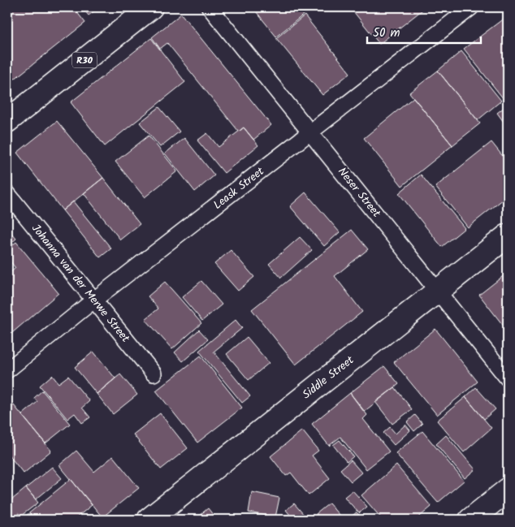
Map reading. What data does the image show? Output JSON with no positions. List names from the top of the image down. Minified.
{"streets":{"street":["R30","Leask Street","Neser Street","Johanna van der Merwe Street","Siddle Street"]},"crossings":[["Leask Street","Neser Street"],["Leask Street","Johanna van der Merwe Street"],["Neser Street","Siddle Street"]],"scale_bar":"50 m"}
